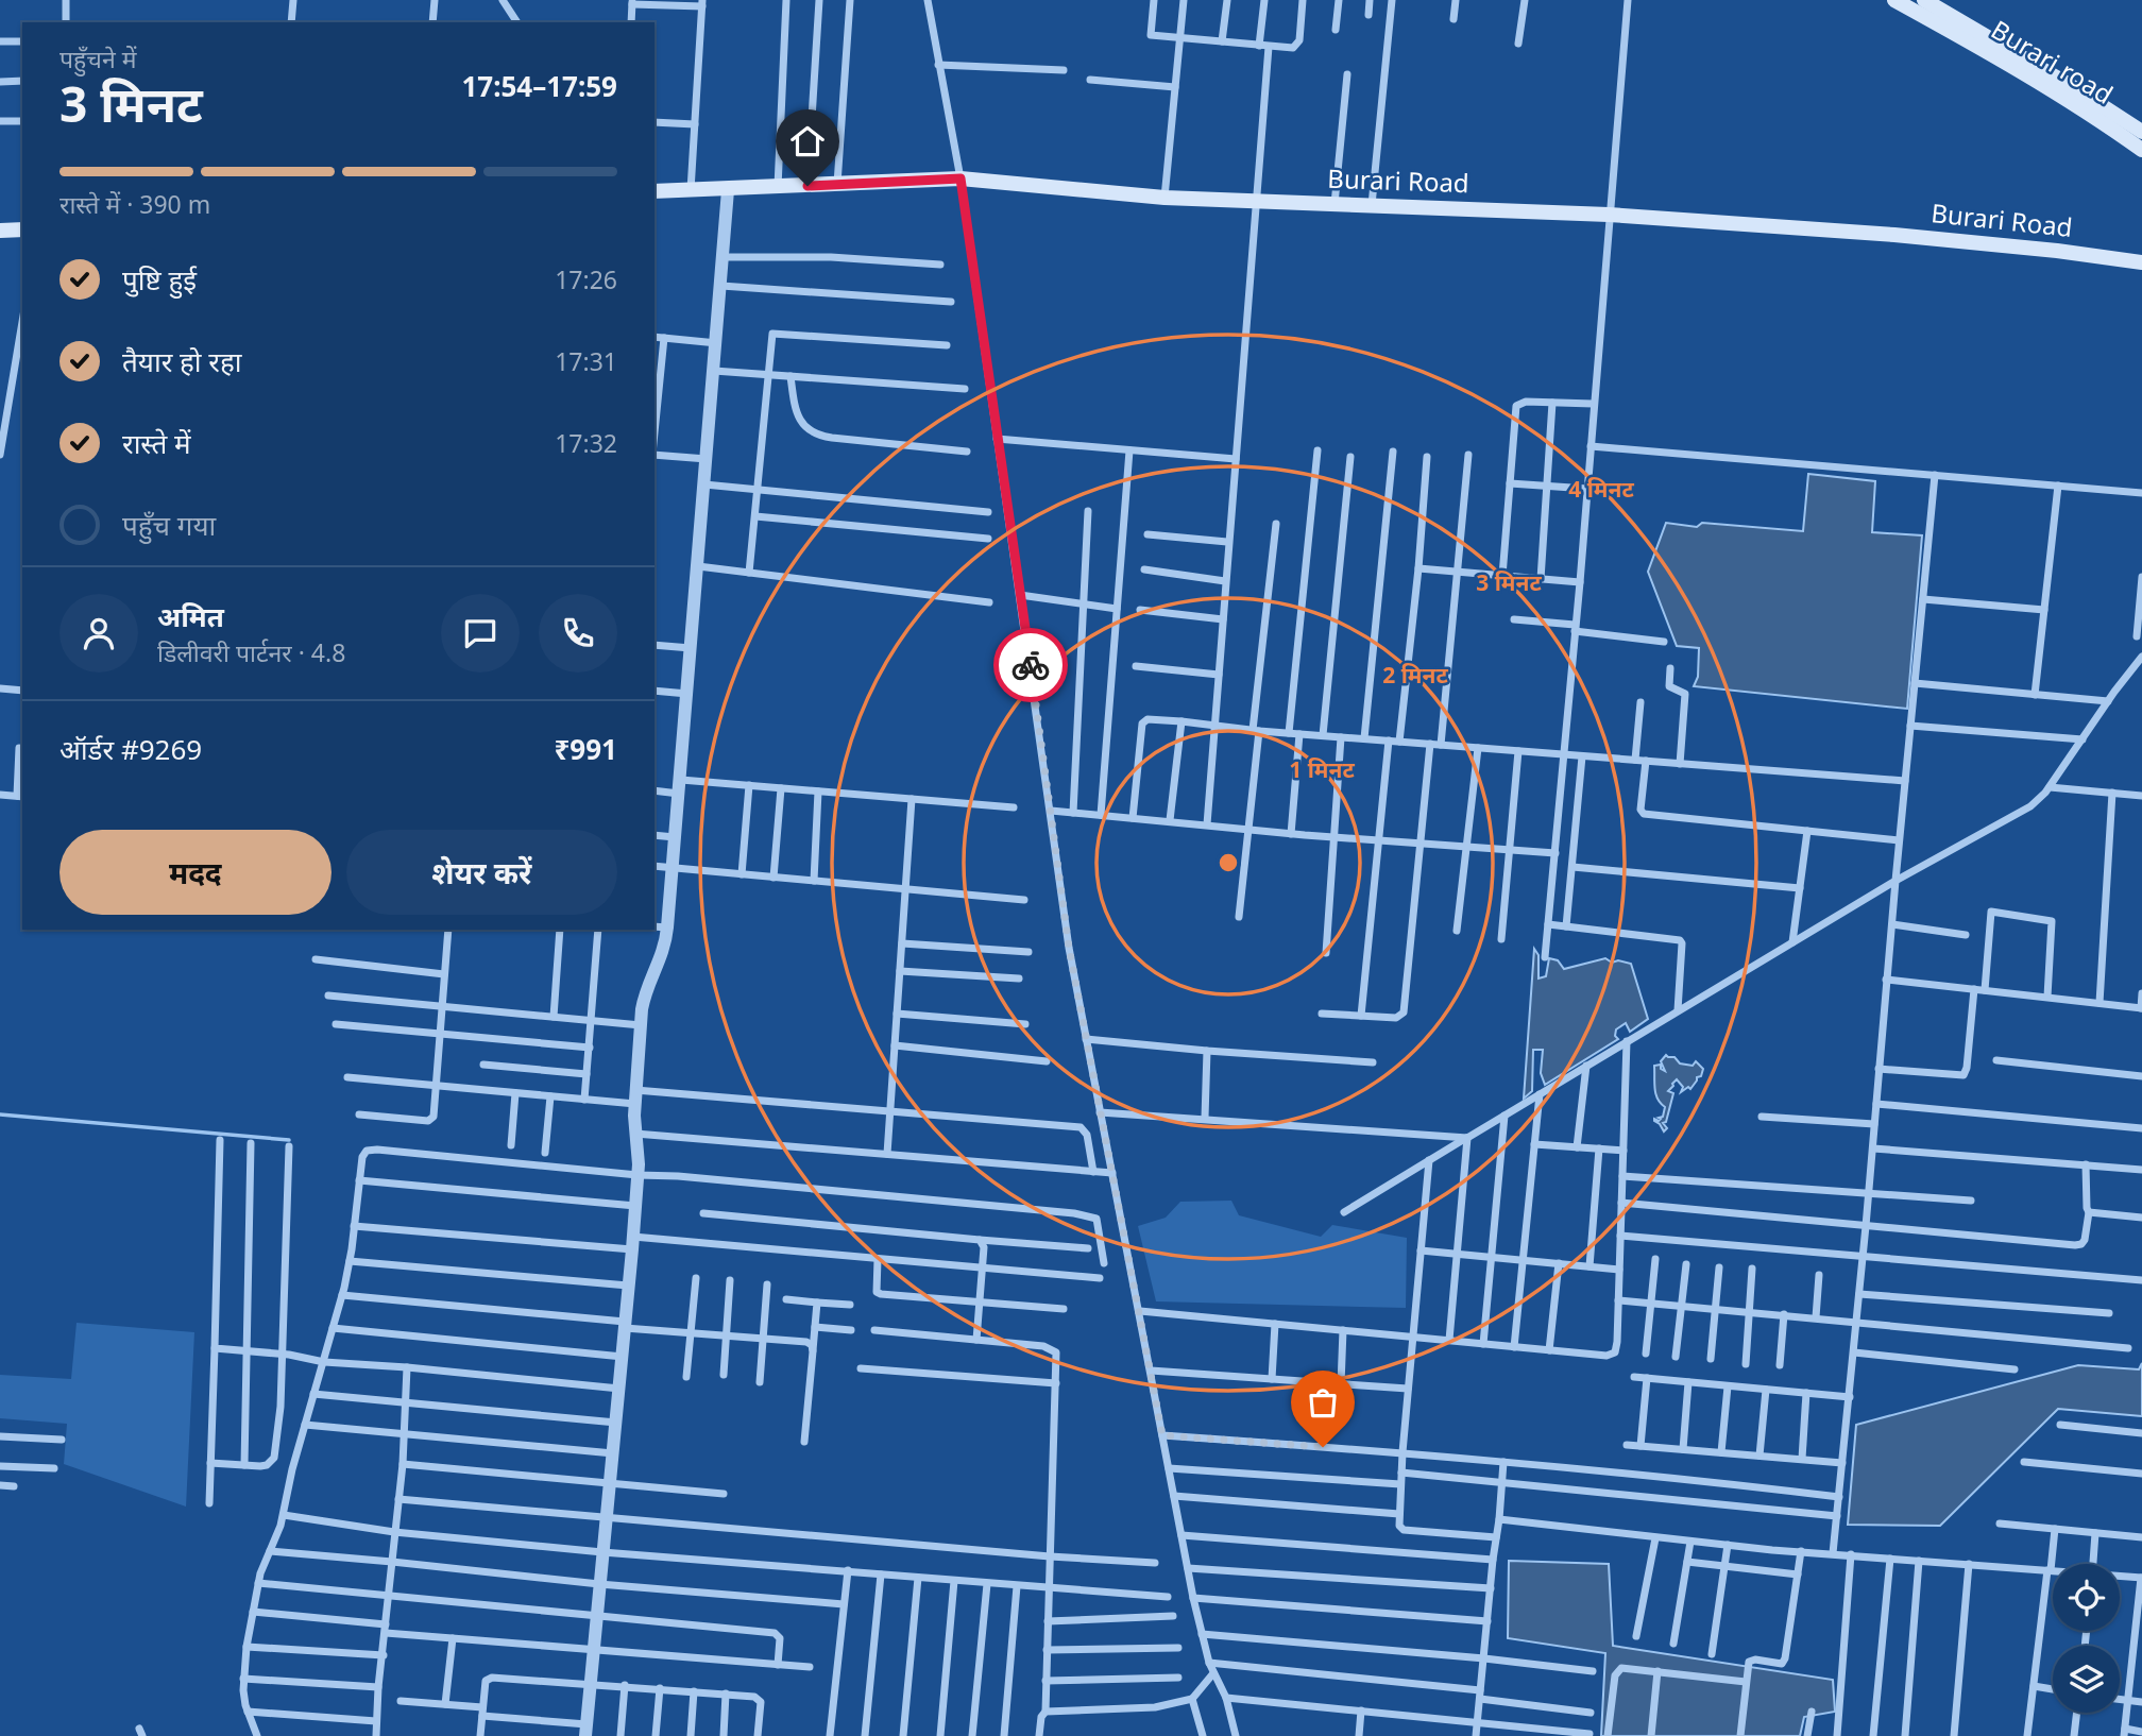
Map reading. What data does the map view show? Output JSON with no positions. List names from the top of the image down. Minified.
{"streets":{"main road":["Burari road","Burari Road"]},"page":{"heading":["3 मिनट","पहुँचने में","17:54–17:59"],"panel":["अमित","डिलीवरी पार्टनर · 4.8","ऑर्डर #9269","₹991"],"bar":"रास्ते में · 390 m","list":[["पुष्टि हुई","17:26"],["तैयार हो रहा","17:31"],["रास्ते में","17:32"],"पहुँच गया"],"buttons":["मदद","शेयर करें"]},"rings":["4 मिनट","3 मिनट","2 मिनट","1 मिनट"]}
